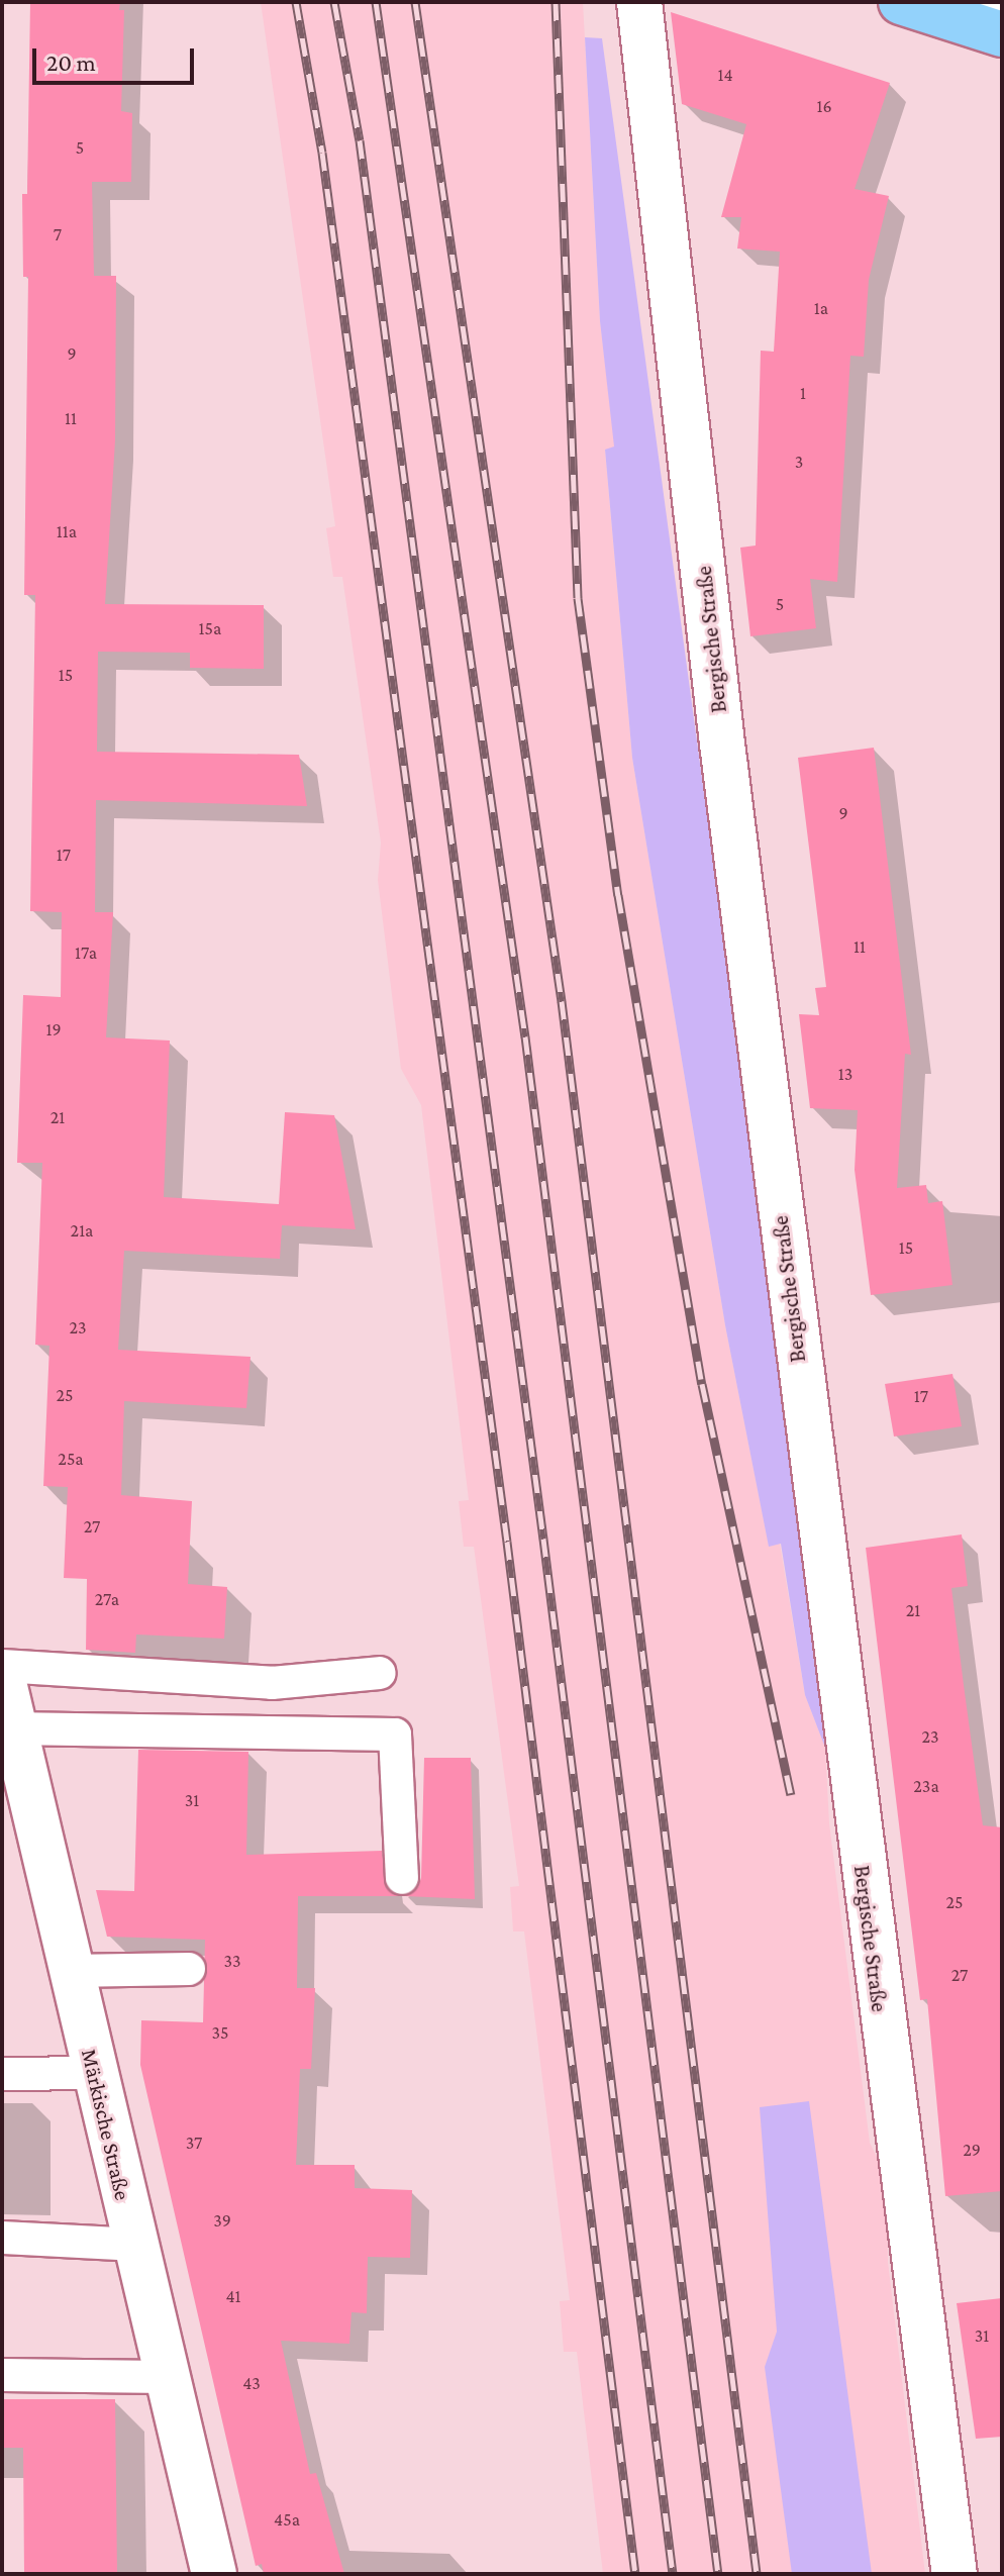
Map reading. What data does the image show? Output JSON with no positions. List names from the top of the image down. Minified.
{"streets":{"street":["Bergische Straße","Märkische Straße"]},"house_numbers":["14","16","5","7","1a","9","1","11","3","11a","5","15a","15","9","17","11","17a","19","13","21","21a","15","23","25","17","25a","27","27a","21","23","23a","31","25","33","27","35","37","29","39","41","31","43","45a"],"scale_bar":"20 m"}
